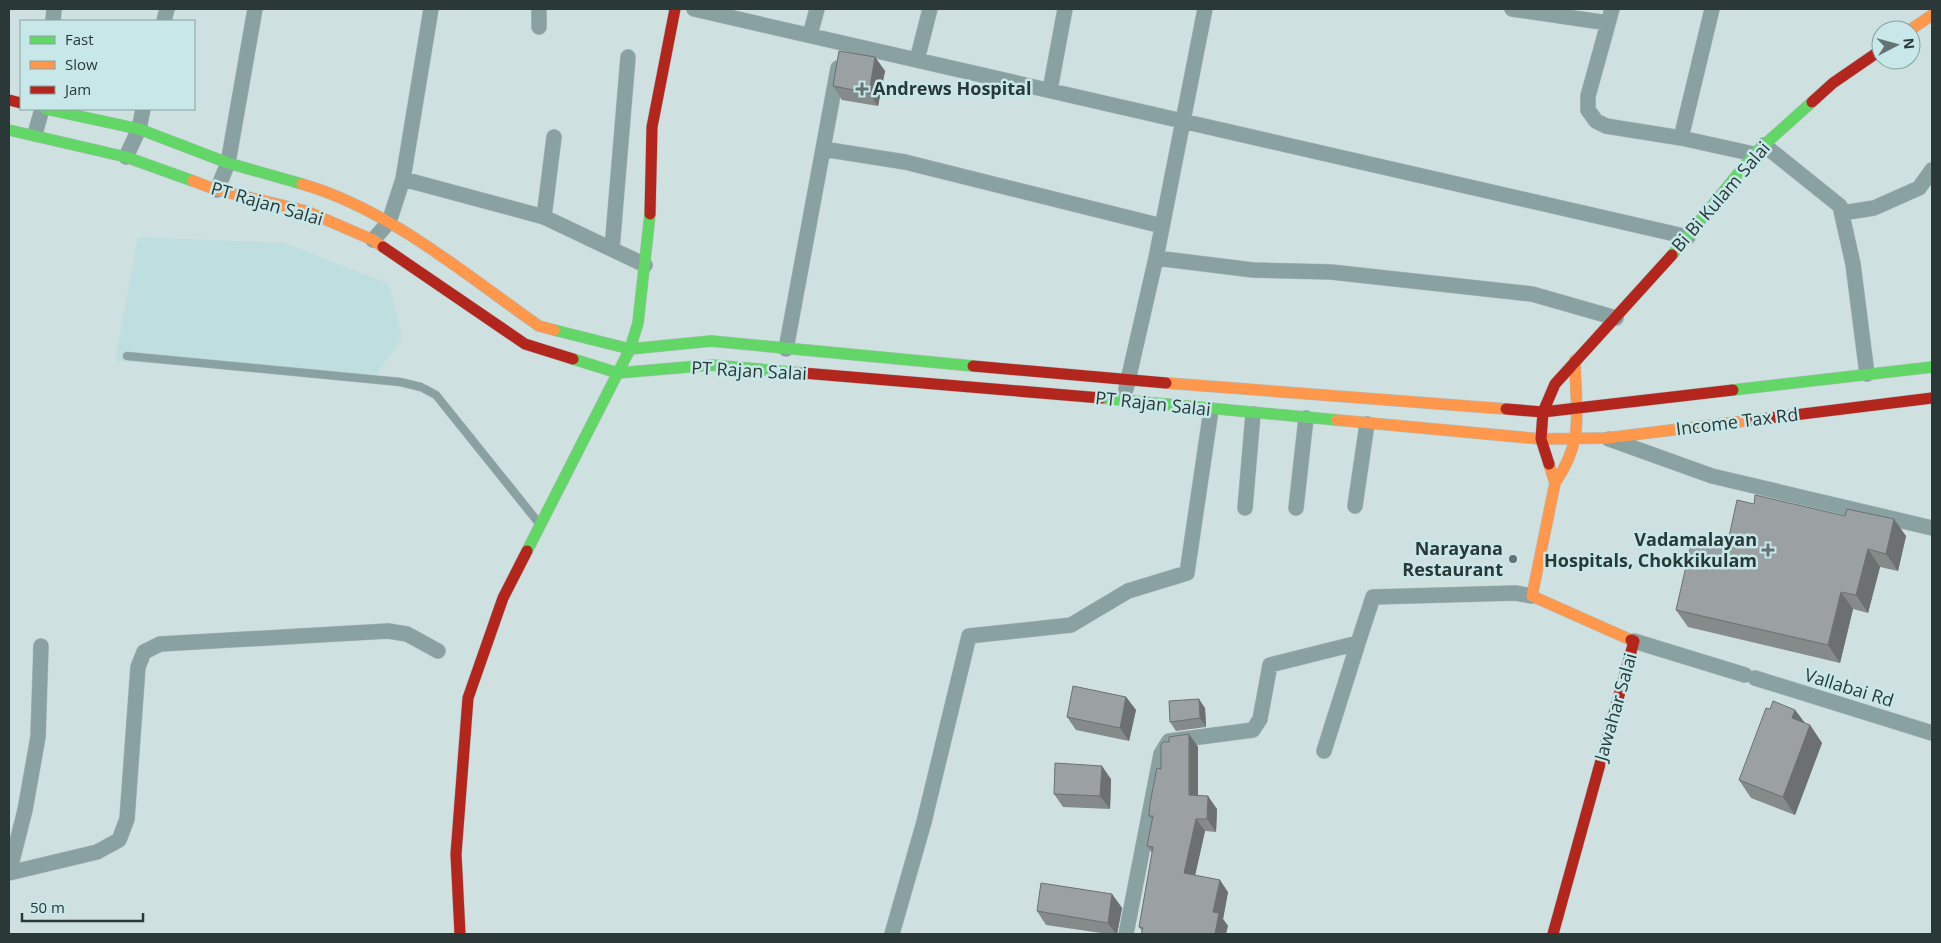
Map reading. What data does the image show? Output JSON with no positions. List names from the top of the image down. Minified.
{"streets":{"main road":["Bi Bi Kulam Salai","PT Rajan Salai","Income Tax Rd","Jawahar Salai"],"street":["Vallabai Rd"]},"crossings":[["Bi Bi Kulam Salai","PT Rajan Salai"],["Bi Bi Kulam Salai","Income Tax Rd"],["PT Rajan Salai","Income Tax Rd"],["Vallabai Rd","Jawahar Salai"]],"places":{"health":["Andrews Hospital","Vadamalayan Hospitals, Chokkikulam"],"other":["Narayana Restaurant"]},"legend":["Fast","Slow","Jam"],"scale_bar":"50 m","north":"right"}
